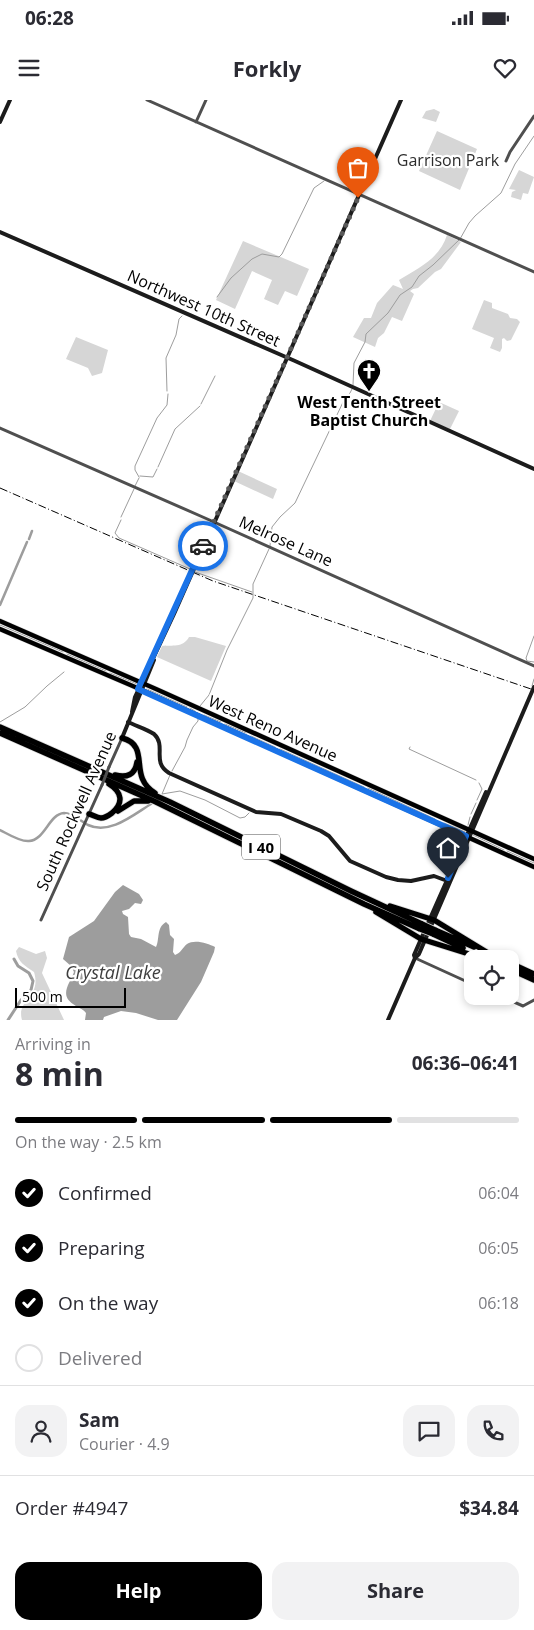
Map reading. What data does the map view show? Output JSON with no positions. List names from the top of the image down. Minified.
{"streets":{"highway":["I 40"],"main road":["Northwest 10th Street","West Reno Avenue","South Rockwell Avenue"],"street":["Melrose Lane"]},"crossings":[["Northwest 10th Street","South Rockwell Avenue"],["Melrose Lane","South Rockwell Avenue"],["West Reno Avenue","South Rockwell Avenue"]],"water":["Crystal Lake"],"parks":["Garrison Park"],"places":{"church":["West Tenth Street Baptist Church"]},"scale_bar":"500 m","page":{"status":"06:28","header":"Forkly","scale":"500 m","heading":["8 min","Arriving in","06:36–06:41"],"panel":["Sam","Courier · 4.9","Order #4947","$34.84"],"bar":"On the way · 2.5 km","list":[["Confirmed","06:04"],["Preparing","06:05"],["On the way","06:18"],"Delivered"],"buttons":["Help","Share"]}}
